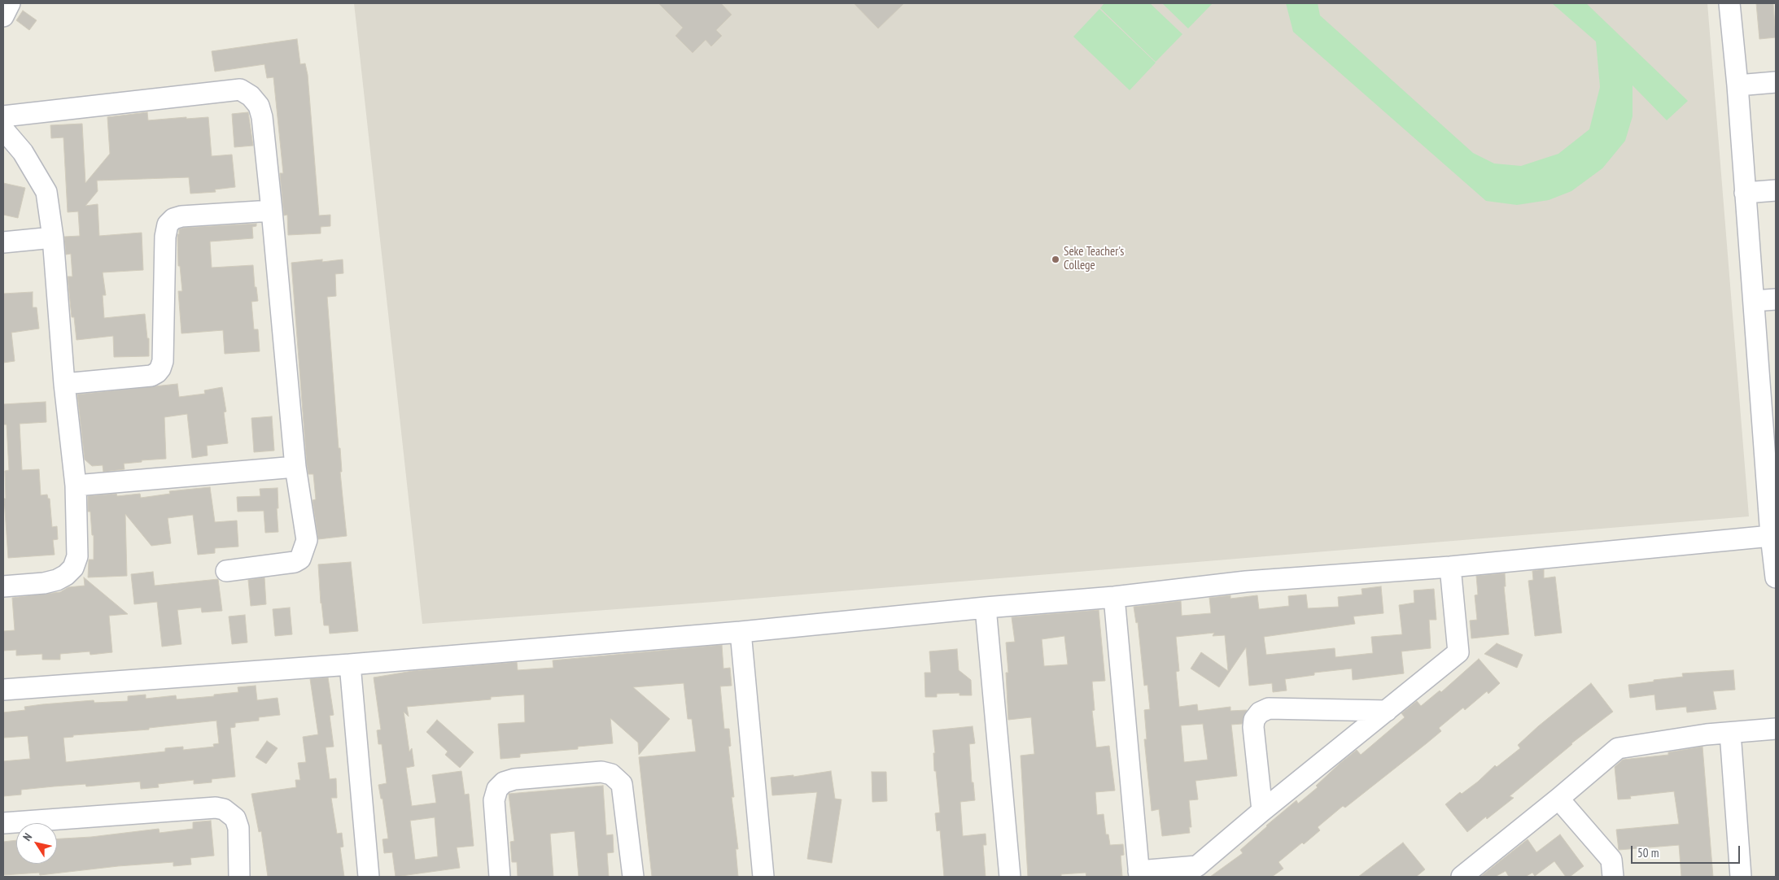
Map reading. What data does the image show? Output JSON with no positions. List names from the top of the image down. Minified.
{"places":["Seke Teacher's College"],"scale_bar":"50 m","north":"top left"}
